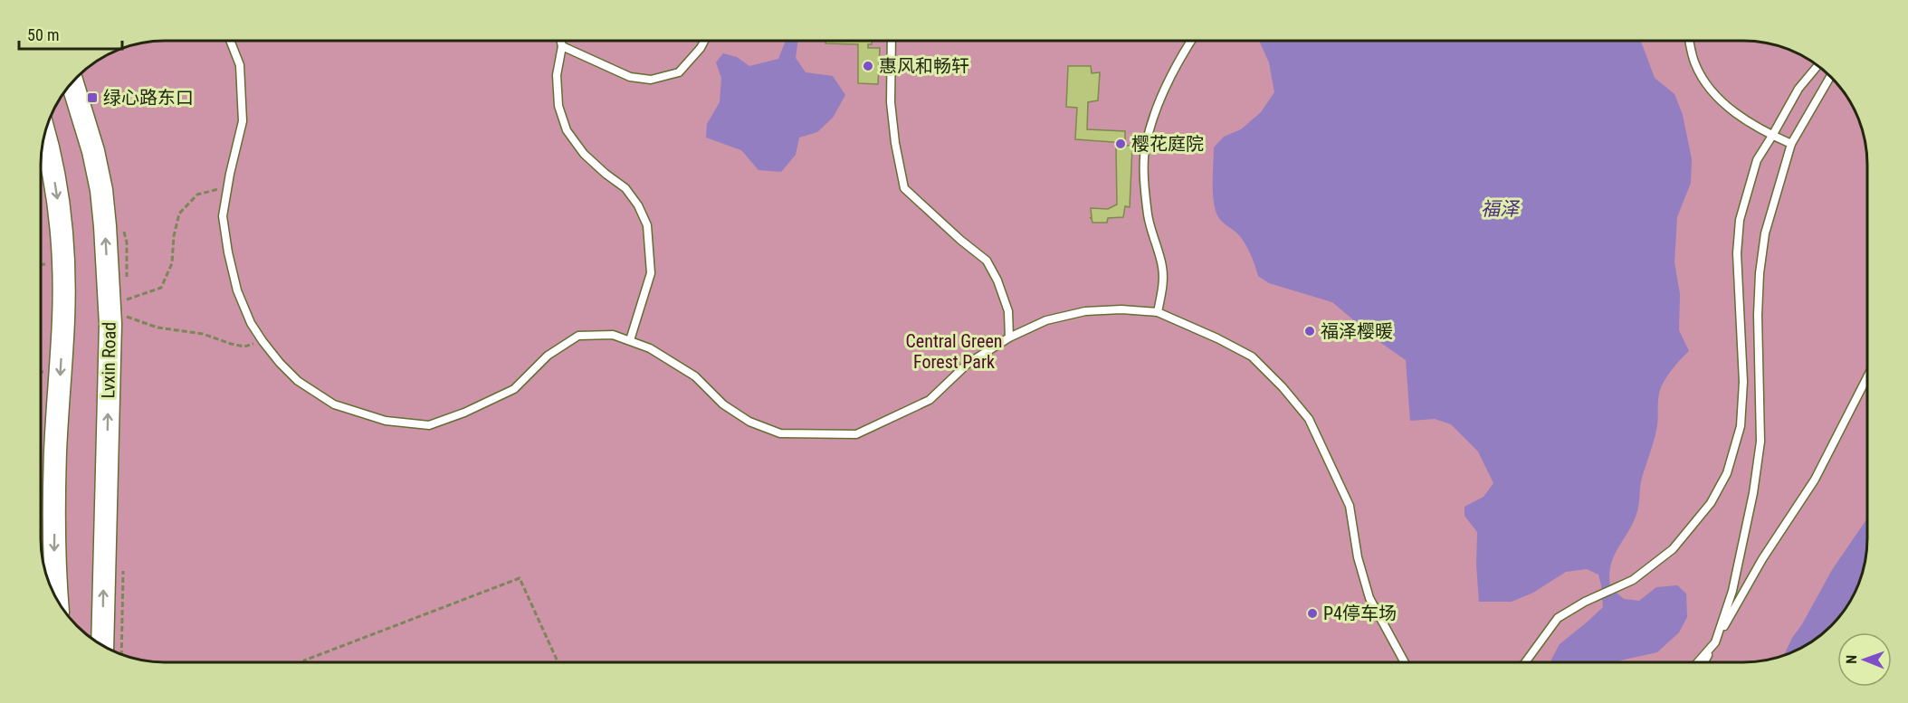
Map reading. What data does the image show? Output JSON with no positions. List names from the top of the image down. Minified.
{"streets":{"main road":["Lvxin Road"]},"water":["福泽"],"parks":["Central Green Forest Park"],"places":{"other":["惠风和畅轩","樱花庭院","福泽樱暖","P4停车场"],"transit":["绿心路东口"]},"scale_bar":"50 m","north":"left"}
